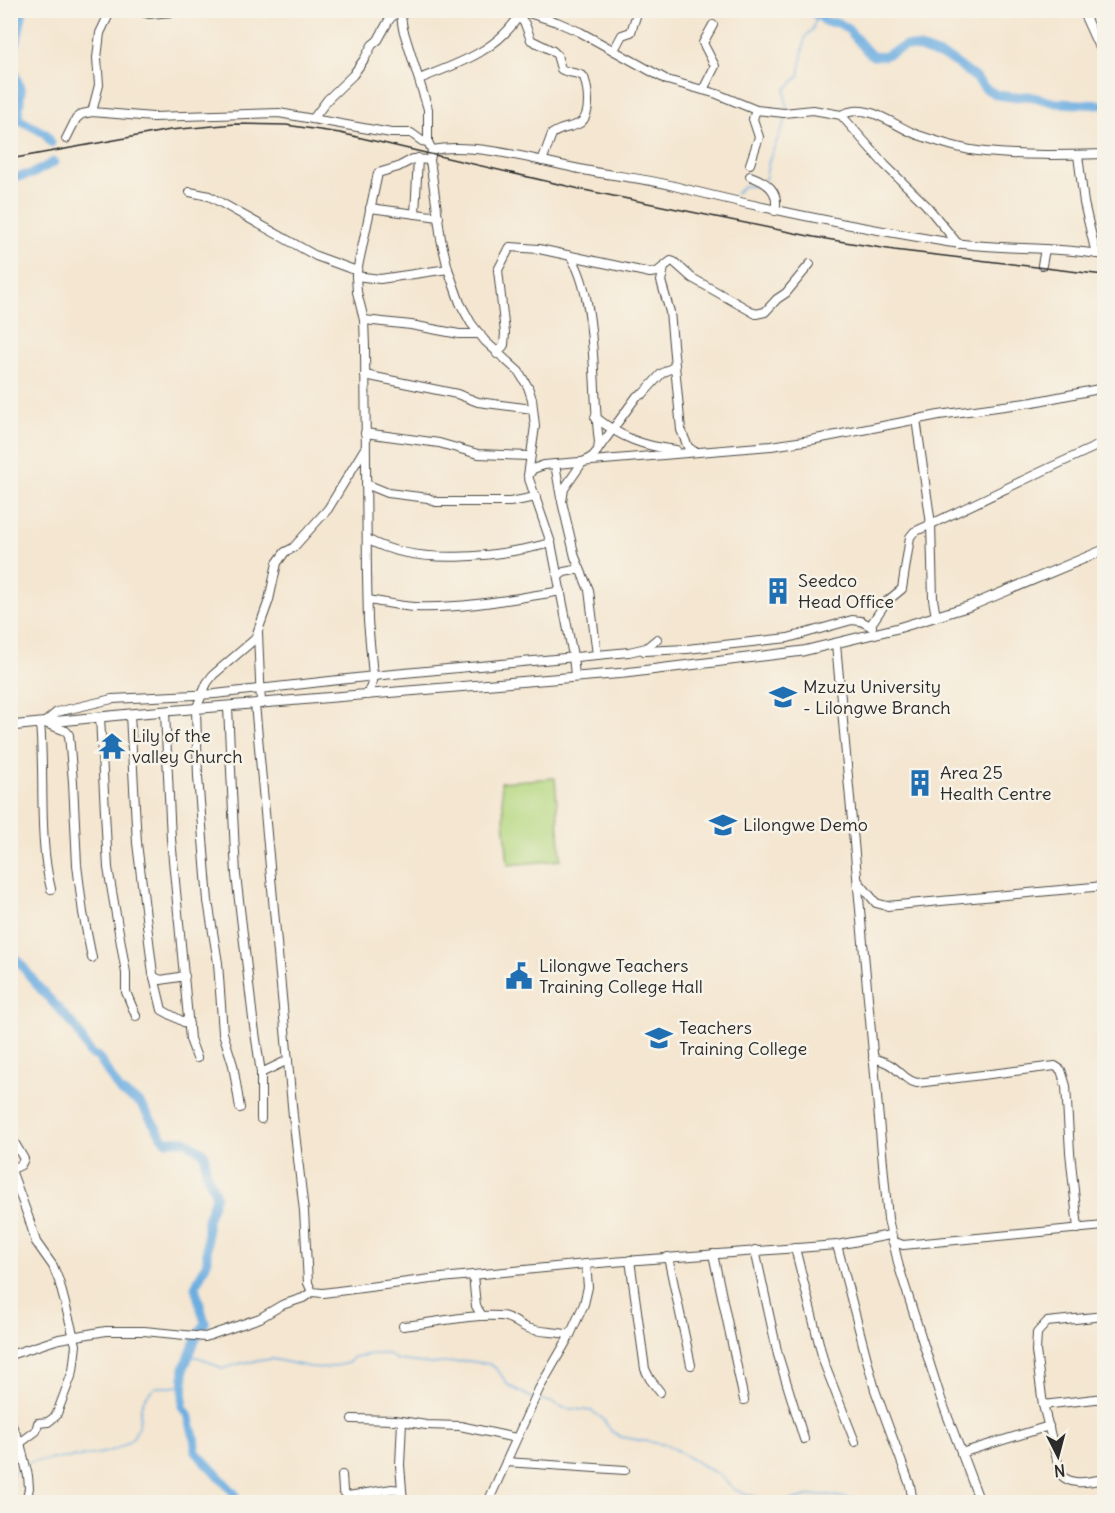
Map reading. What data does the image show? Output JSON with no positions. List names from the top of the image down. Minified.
{"places":{"building":["Seedco Head Office","Area 25 Health Centre"],"school or university":["Mzuzu University - Lilongwe Branch","Lilongwe Demo","Teachers Training College"],"temple":["Lily of the valley Church"],"public building":["Lilongwe Teachers Training College Hall"]},"north":"bottom"}
